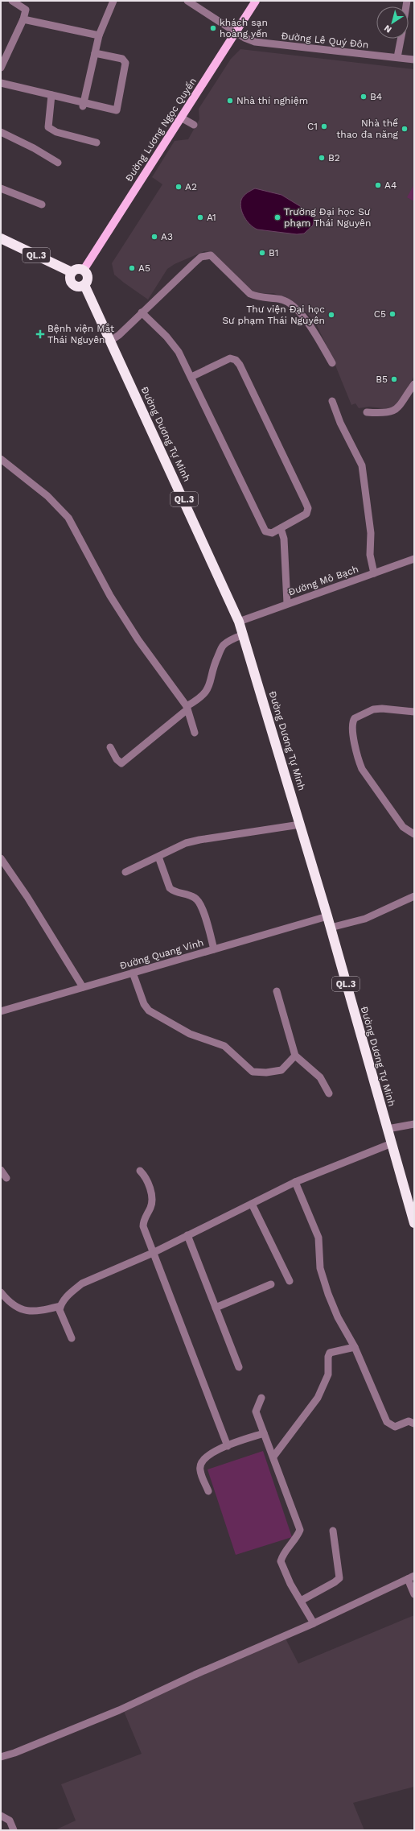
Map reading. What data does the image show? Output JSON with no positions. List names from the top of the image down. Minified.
{"streets":{"highway":["QL.3","Đường Dương Tự Minh"],"main road":["Đường Lương Ngọc Quyến"],"street":["Đường Lê Quý Đôn","Đường Mỏ Bạch","Đường Quang Vinh"]},"crossings":[["Đường Lê Quý Đôn","Đường Lương Ngọc Quyến"],["Đường Lương Ngọc Quyến","QL.3"],["Đường Lương Ngọc Quyến","Đường Dương Tự Minh"],["QL.3","Đường Dương Tự Minh"],["Đường Dương Tự Minh","Đường Mỏ Bạch"],["Đường Dương Tự Minh","Đường Quang Vinh"]],"places":{"other":["khách sạn hoàng yến","B4","Nhà thí nghiệm","C1","Nhà thể thao đa năng","B2","A4","A2","A1","Trường Đại học Sư phạm Thái Nguyên","A3","B1","A5","C5","Thư viện Đại học Sư phạm Thái Nguyên","B5"],"health":["Bệnh viện Mắt Thái Nguyên"]},"north":"bottom left"}
